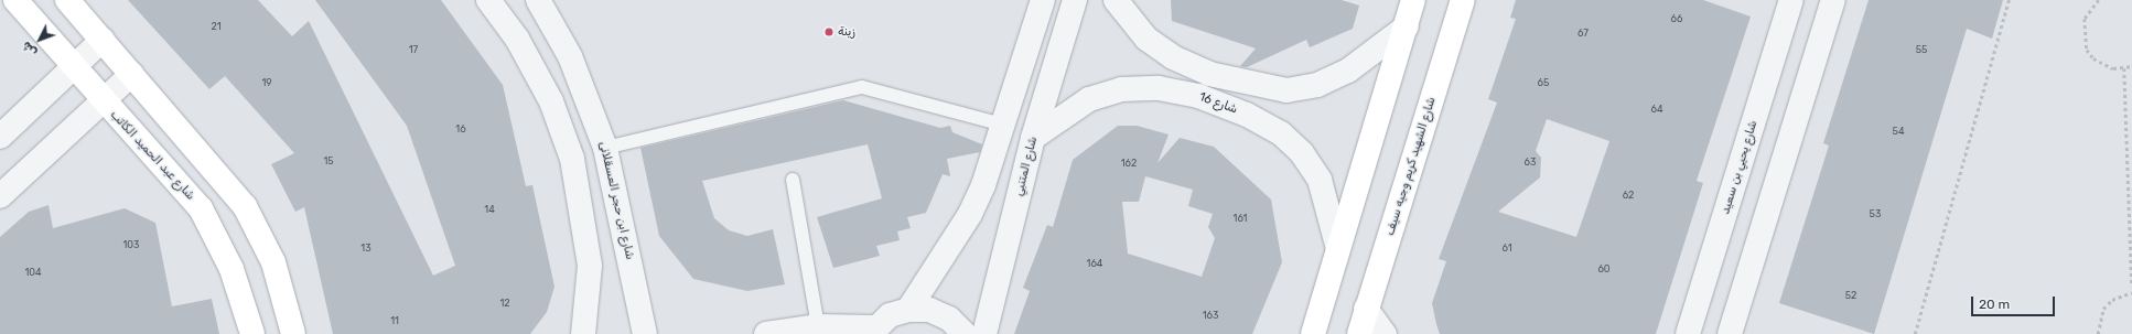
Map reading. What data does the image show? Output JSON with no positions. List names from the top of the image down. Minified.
{"streets":{"street":["شارع 16","شارع عبد الحميد الكاتب","شارع المتنبي","شارع الشهيد كريم وجيه سيف","شارع يحيي بن سعيد","شارع ابن حجر العسقلانى"]},"crossings":[["شارع 16","شارع المتنبي"]],"places":["زينة"],"house_numbers":["66","21","67","17","55","19","65","64","16","54","15","63","162","62","14","53","161","103","13","61","164","60","104","52","12","163","11"],"scale_bar":"20 m","north":"bottom left"}
